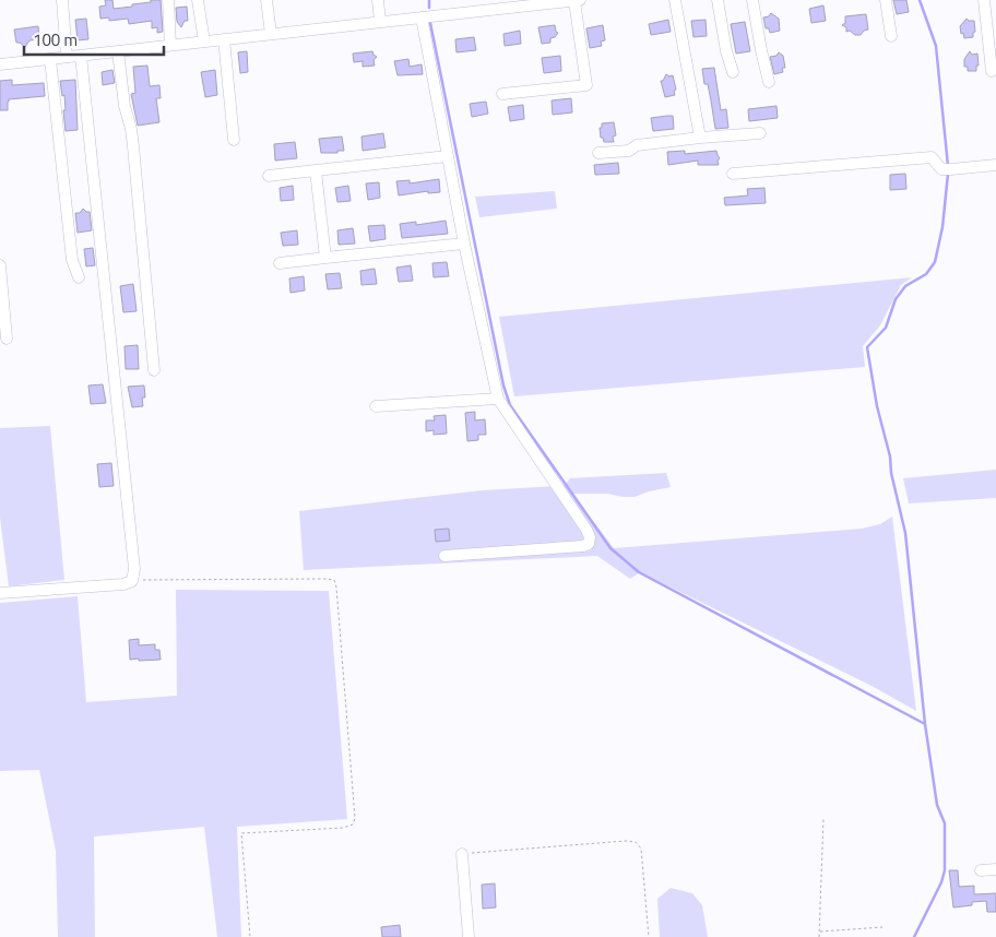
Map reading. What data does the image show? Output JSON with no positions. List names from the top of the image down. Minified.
{"scale_bar":"100 m"}
